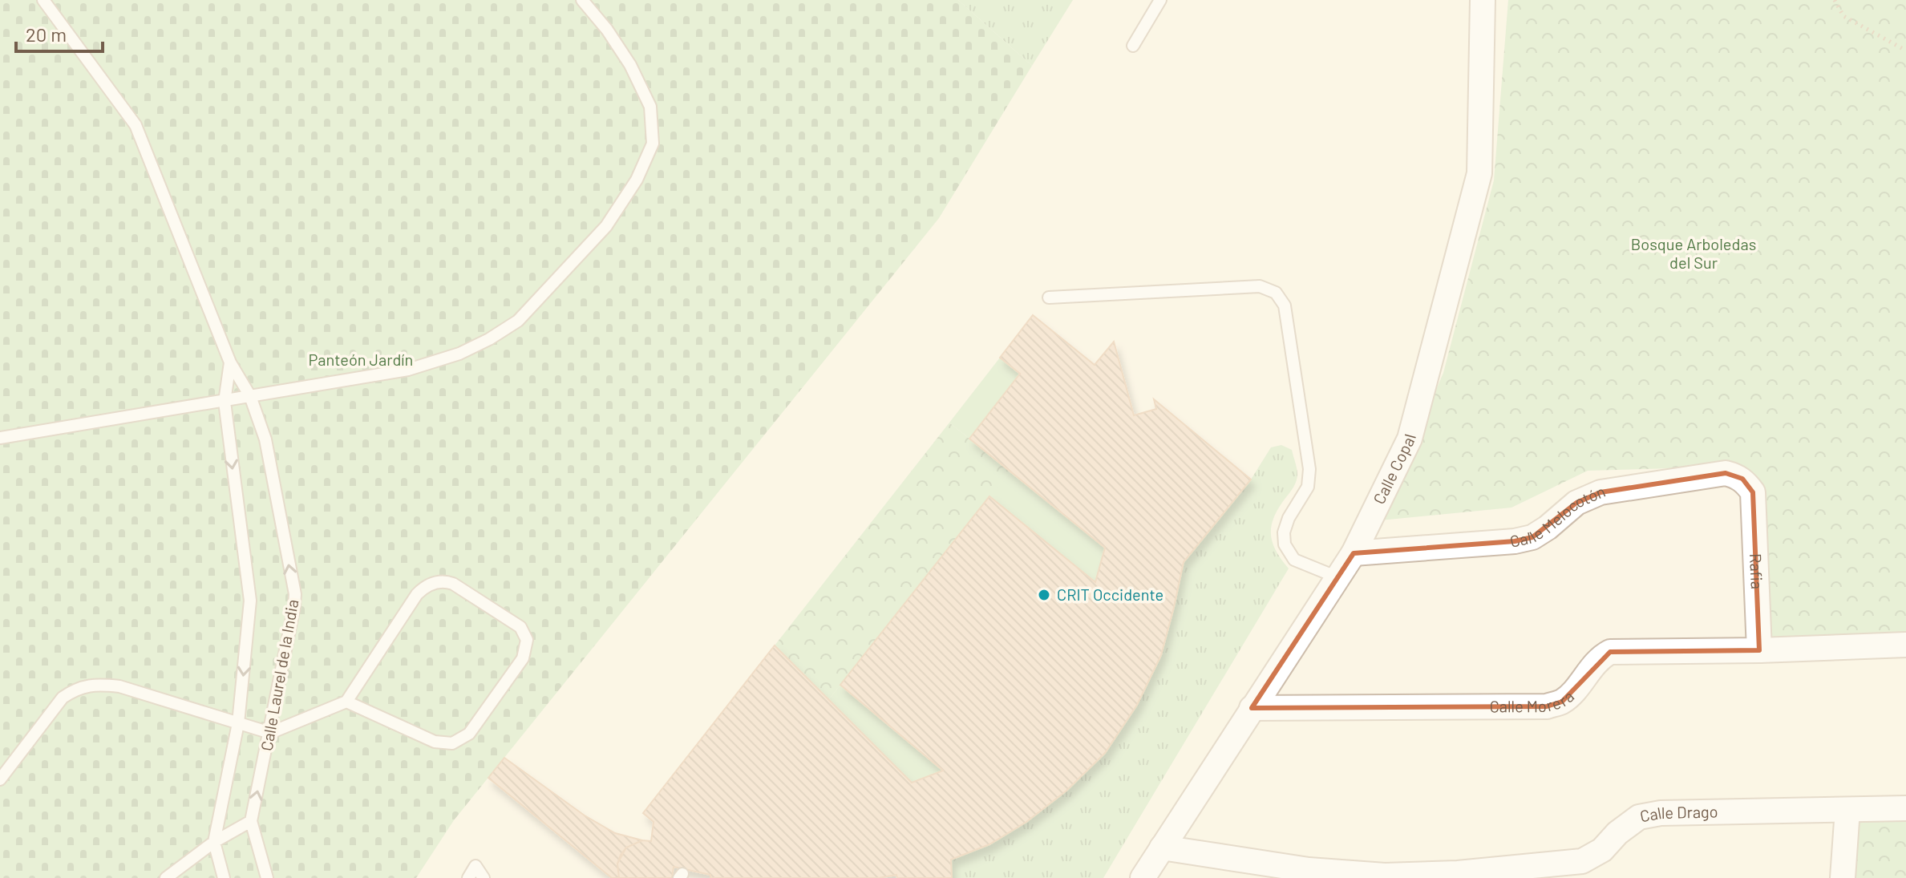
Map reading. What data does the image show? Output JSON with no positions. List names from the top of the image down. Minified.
{"streets":{"street":["Calle Copal","Calle Melocotón","Rafia","Calle Morera","Calle Drago"],"lane":["Calle Laurel de la India"]},"crossings":[["Calle Copal","Calle Melocotón"],["Calle Copal","Calle Morera"],["Calle Copal","Calle Drago"],["Calle Melocotón","Rafia"],["Rafia","Calle Morera"]],"parks":["Bosque Arboledas del Sur","Panteón Jardín"],"places":["CRIT Occidente"],"scale_bar":"20 m"}
